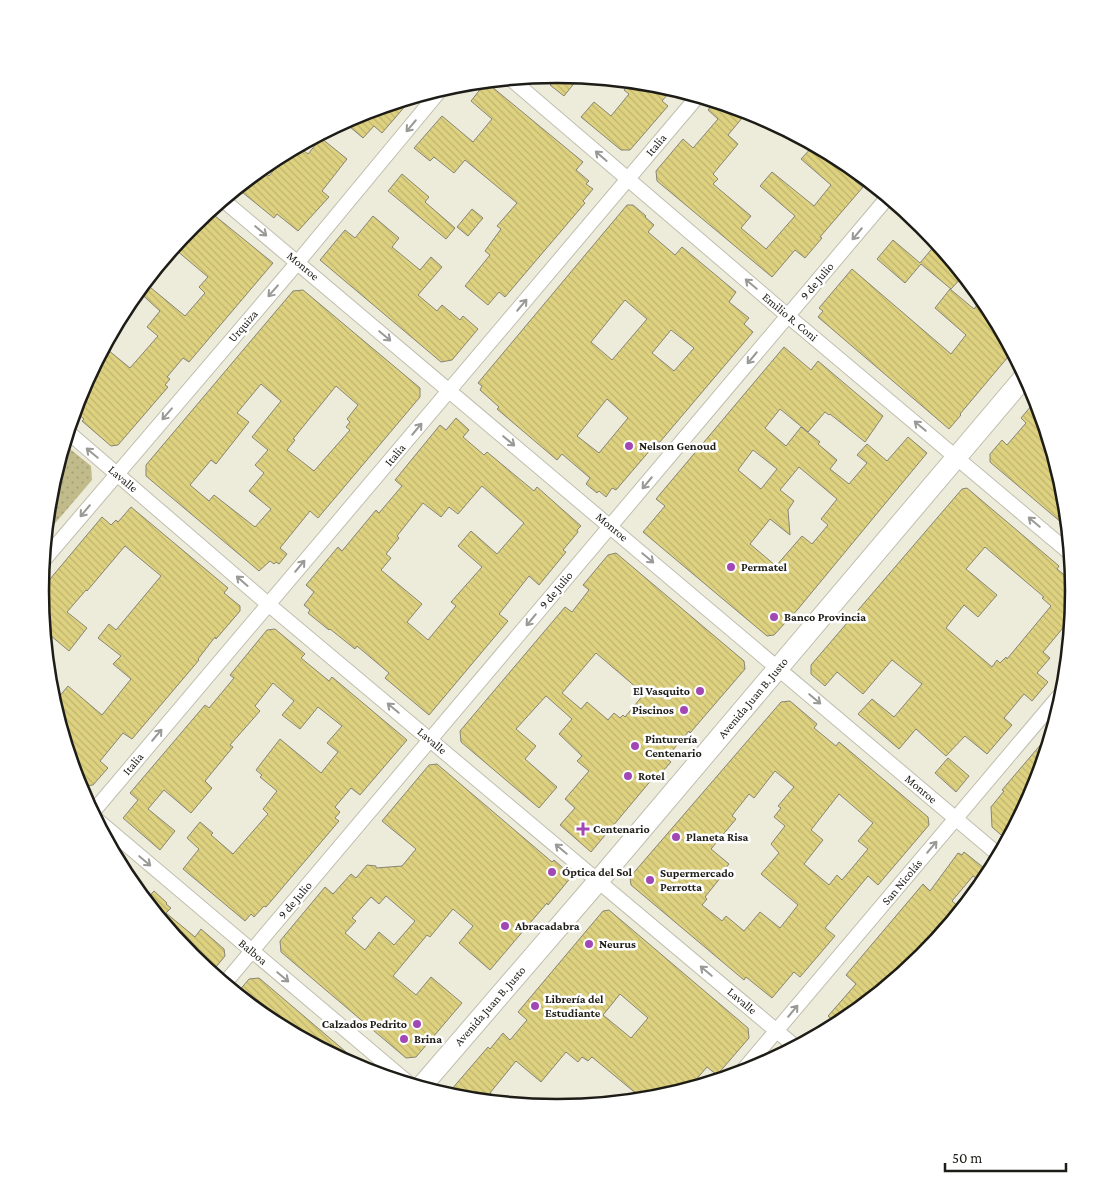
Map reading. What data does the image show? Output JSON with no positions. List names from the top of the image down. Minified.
{"streets":{"main road":["Avenida Juan B. Justo"],"street":["Italia","Monroe","9 de Julio","Emilio R. Coni","Urquiza","Lavalle","San Nicolás","Balboa"]},"crossings":[["Italia","Monroe"],["Italia","Emilio R. Coni"],["Italia","Lavalle"],["Monroe","9 de Julio"],["Monroe","Urquiza"],["Monroe","Avenida Juan B. Justo"],["Monroe","San Nicolás"],["9 de Julio","Emilio R. Coni"],["9 de Julio","Lavalle"],["9 de Julio","Balboa"],["Emilio R. Coni","Avenida Juan B. Justo"],["Urquiza","Lavalle"],["Lavalle","Avenida Juan B. Justo"],["Lavalle","San Nicolás"]],"one_way":["Italia","Monroe","9 de Julio","Emilio R. Coni","Urquiza","Lavalle","San Nicolás","Balboa"],"places":{"other":["Nelson Genoud","Permatel","Banco Provincia","El Vasquito","Piscinos","Pinturería Centenario","Rotel","Planeta Risa","Óptica del Sol","Supermercado Perrotta","Abracadabra","Neurus","Librería del Estudiante","Calzados Pedrito","Brina"],"health":["Centenario"]},"scale_bar":"50 m"}
